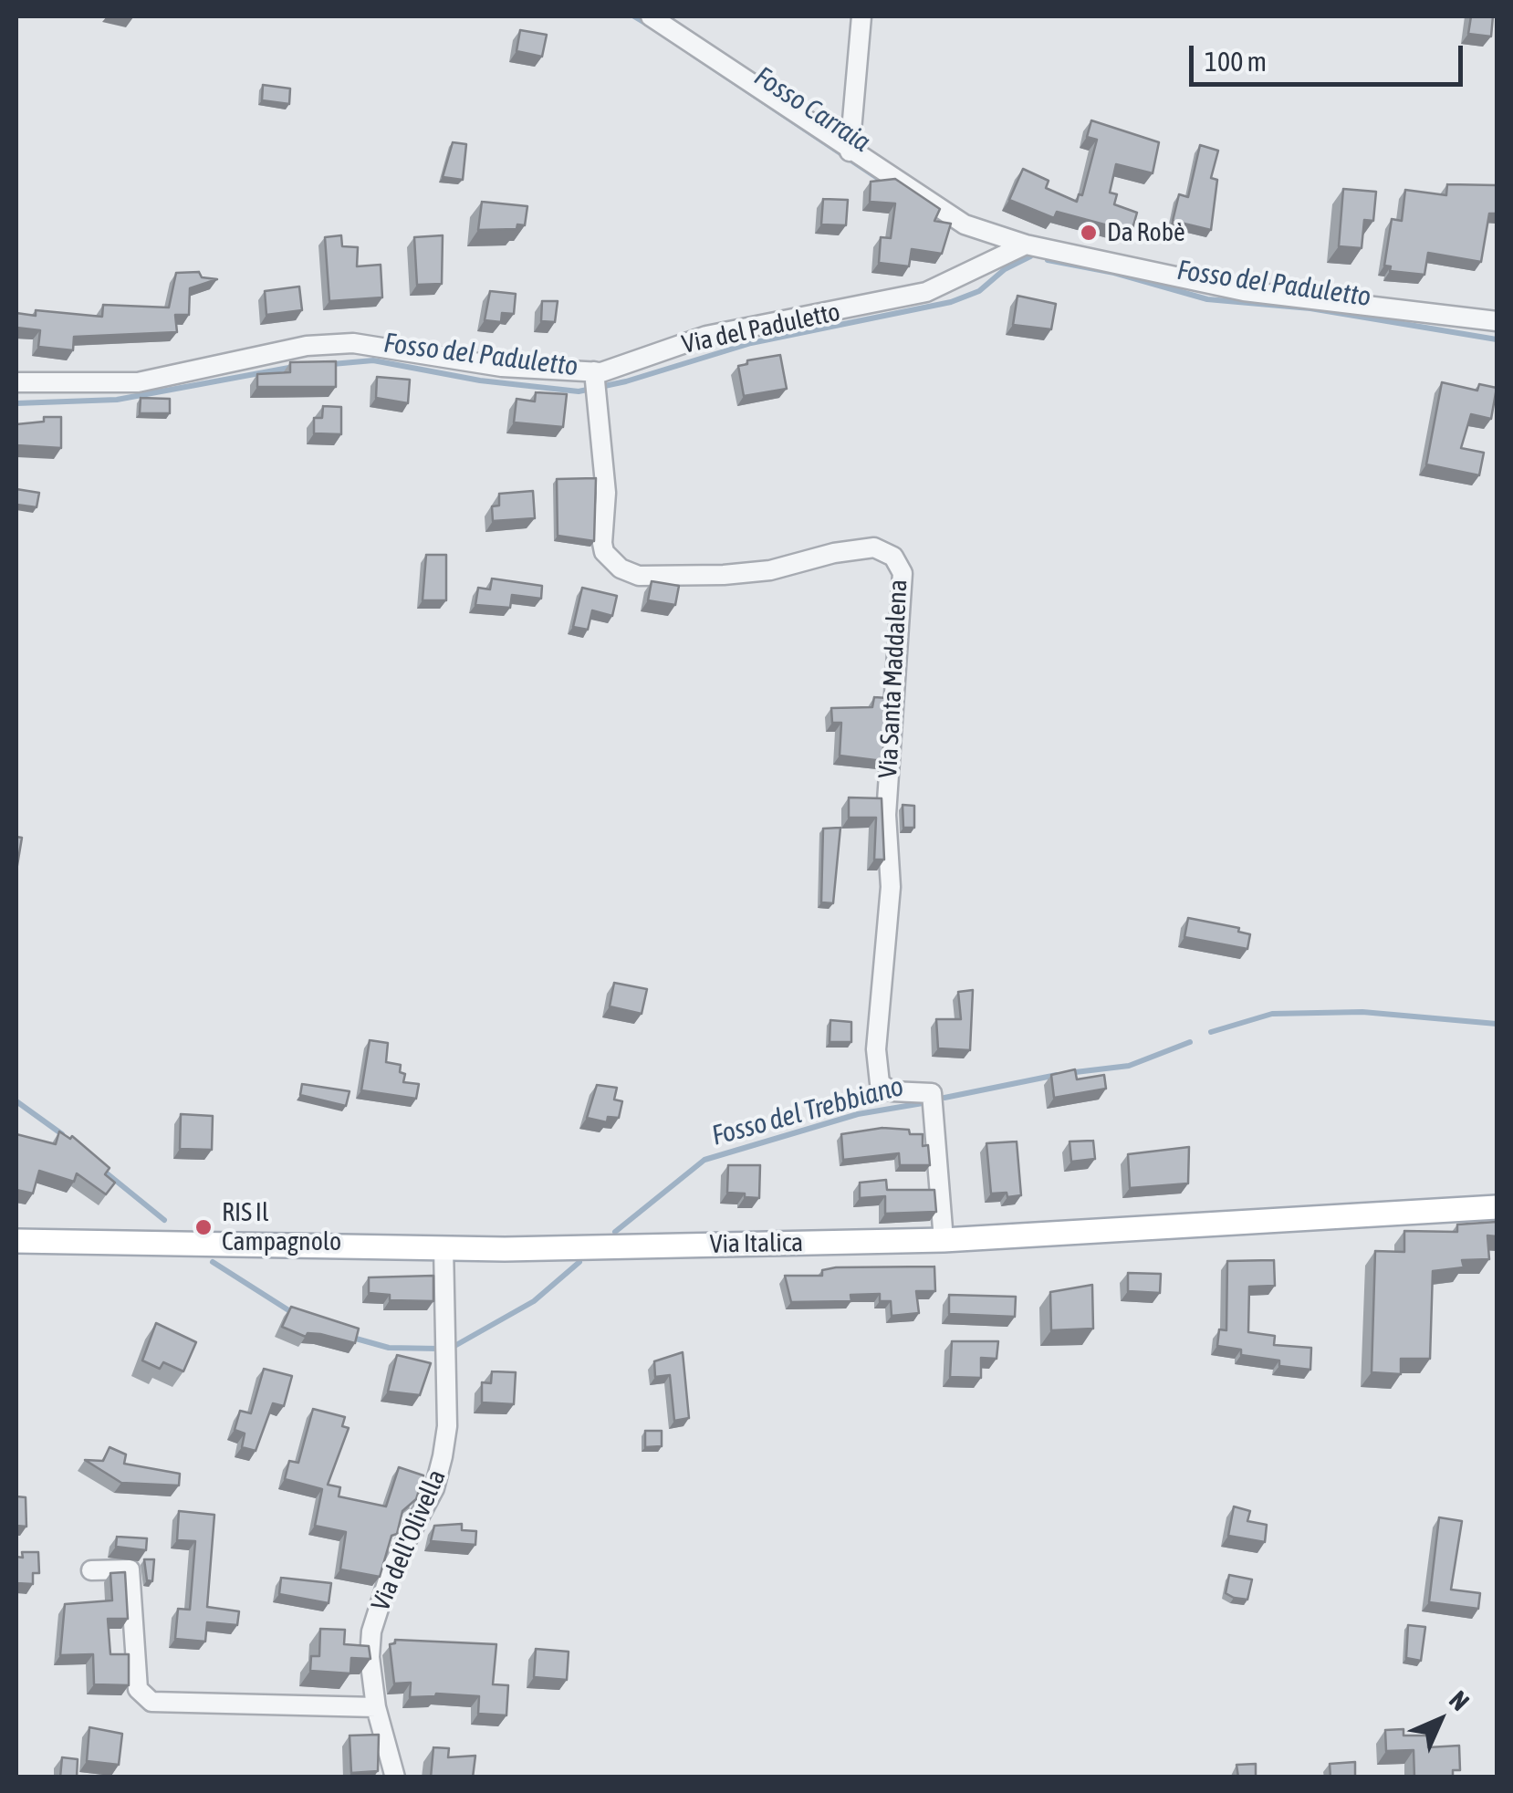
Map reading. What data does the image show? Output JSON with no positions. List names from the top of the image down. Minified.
{"streets":{"main road":["Via Italica"],"street":["Via del Paduletto","Via Santa Maddalena","Via dell'Olivella"]},"crossings":[["Via del Paduletto","Via Santa Maddalena"],["Via Santa Maddalena","Via Italica"],["Via Italica","Via dell'Olivella"]],"water":["Fosso Carraia","Fosso del Paduletto","Fosso del Trebbiano"],"places":["Da Robè","RIS Il Campagnolo"],"scale_bar":"100 m","north":"top right"}
